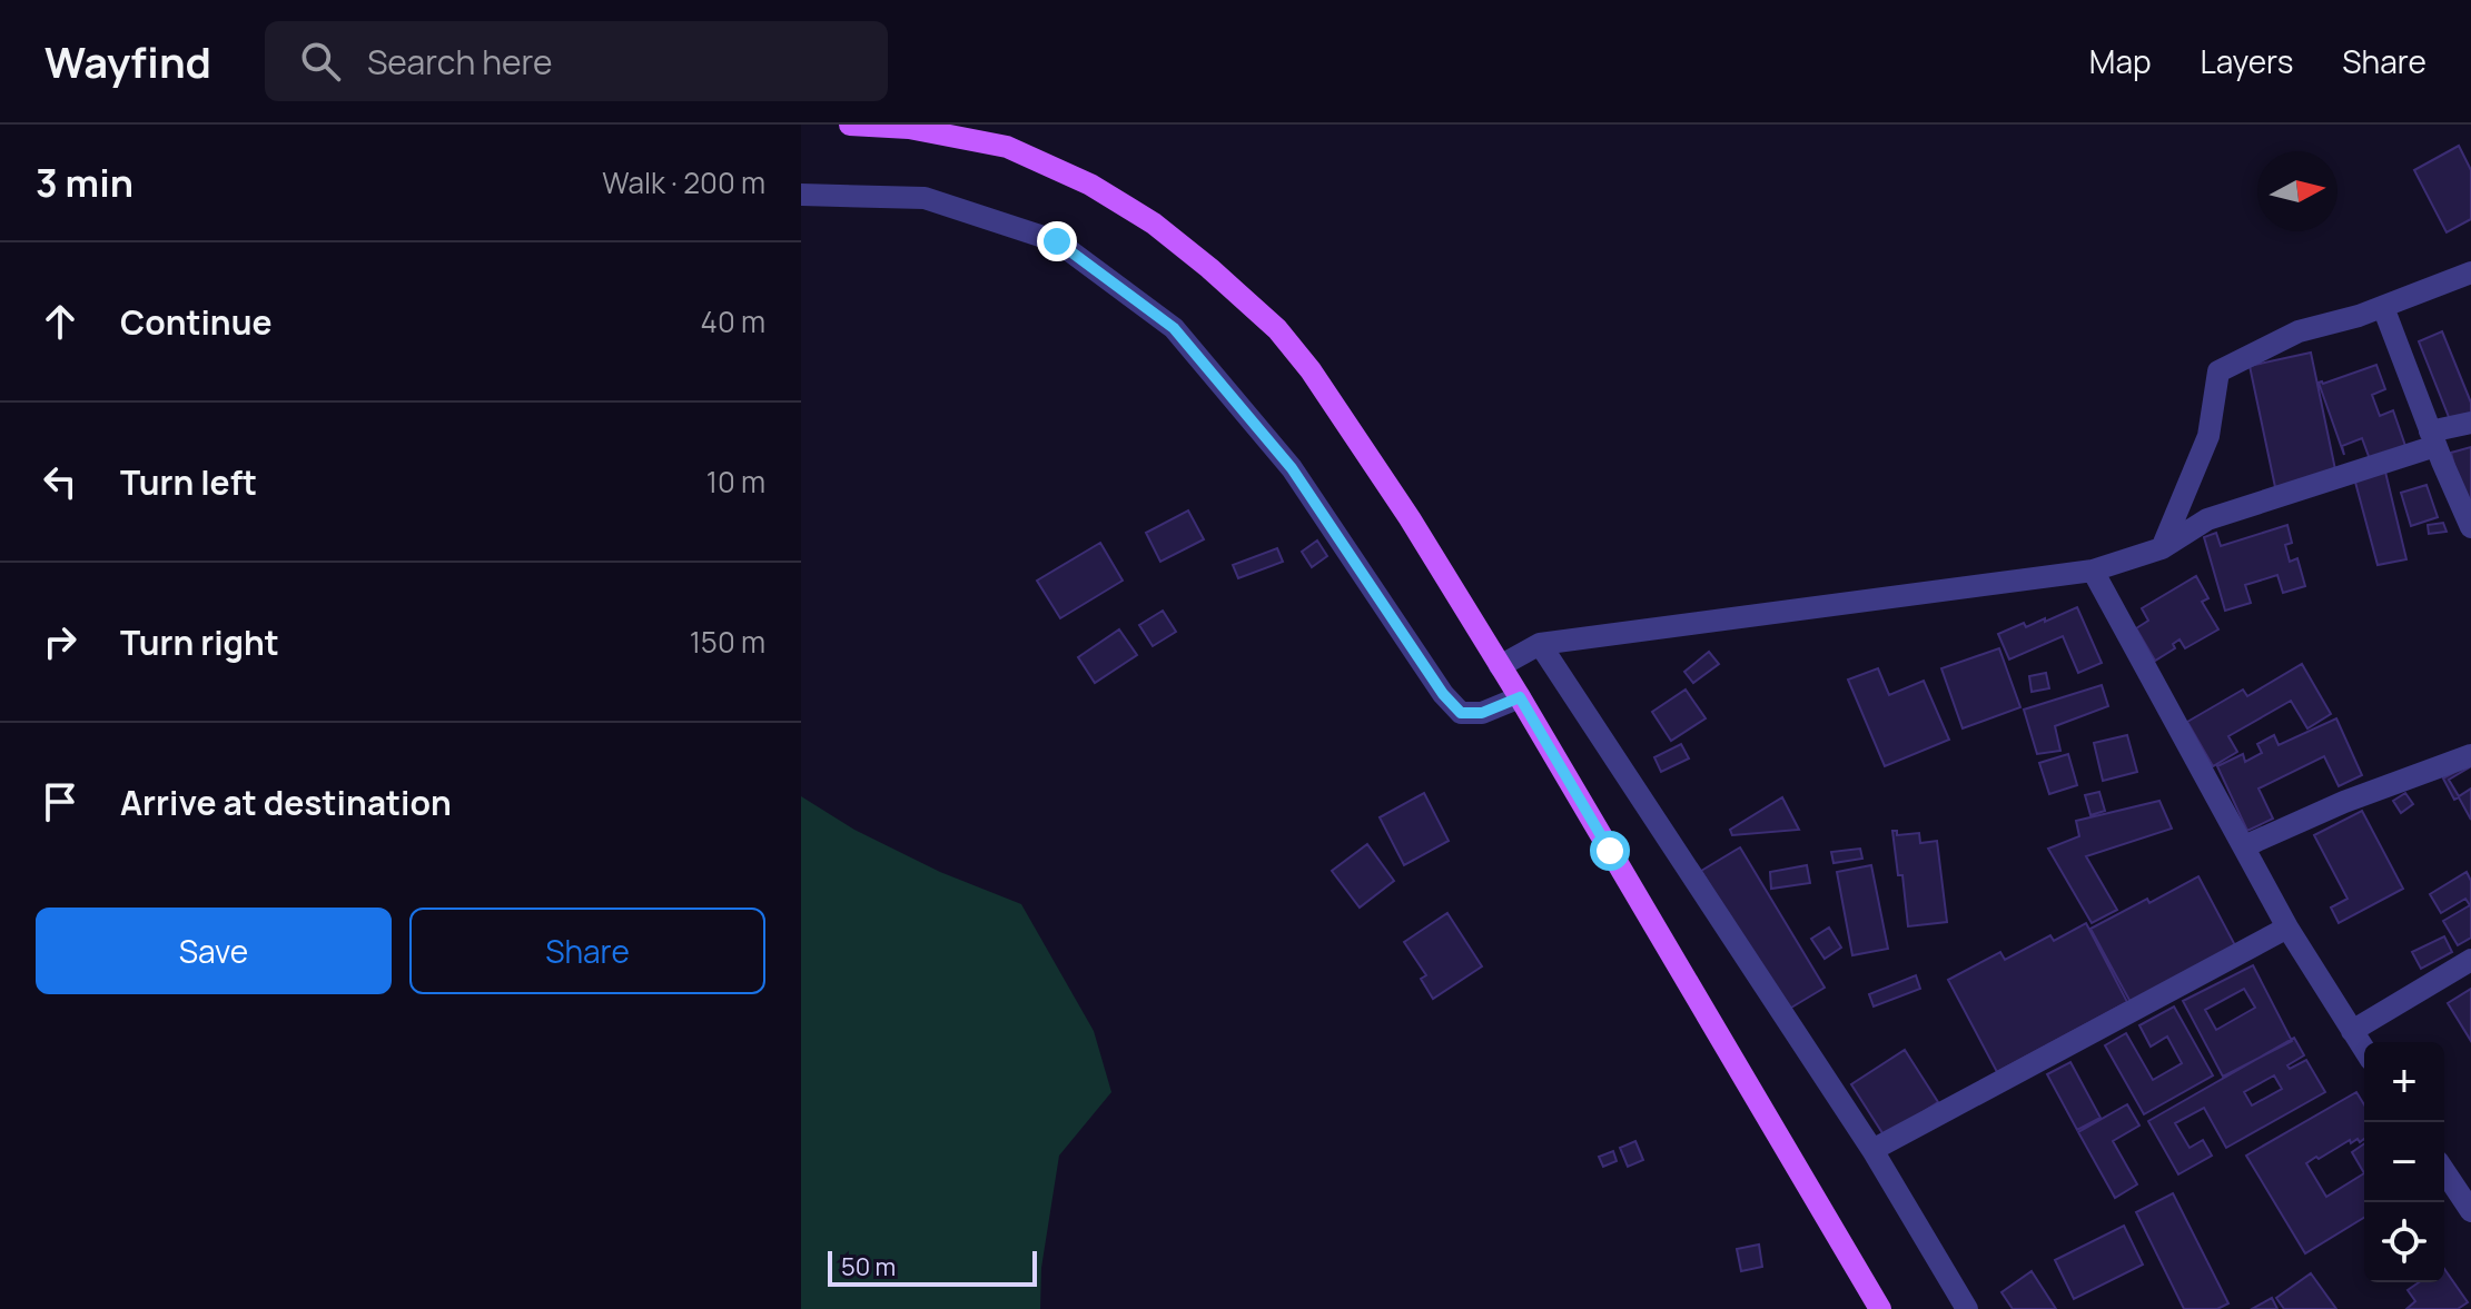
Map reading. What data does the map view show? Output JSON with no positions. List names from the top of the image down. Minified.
{"scale_bar":"50 m","north":"right","page":{"header":"Wayfind","search":"Search here","nav":["Map","Layers","Share"],"heading":["3 min","Walk · 200 m"],"list":[["Continue","40 m"],["Turn left","10 m"],["Turn right","150 m"],"Arrive at destination"],"buttons":["Save","Share"],"map_buttons":["+","−"],"scale":"50 m"}}
